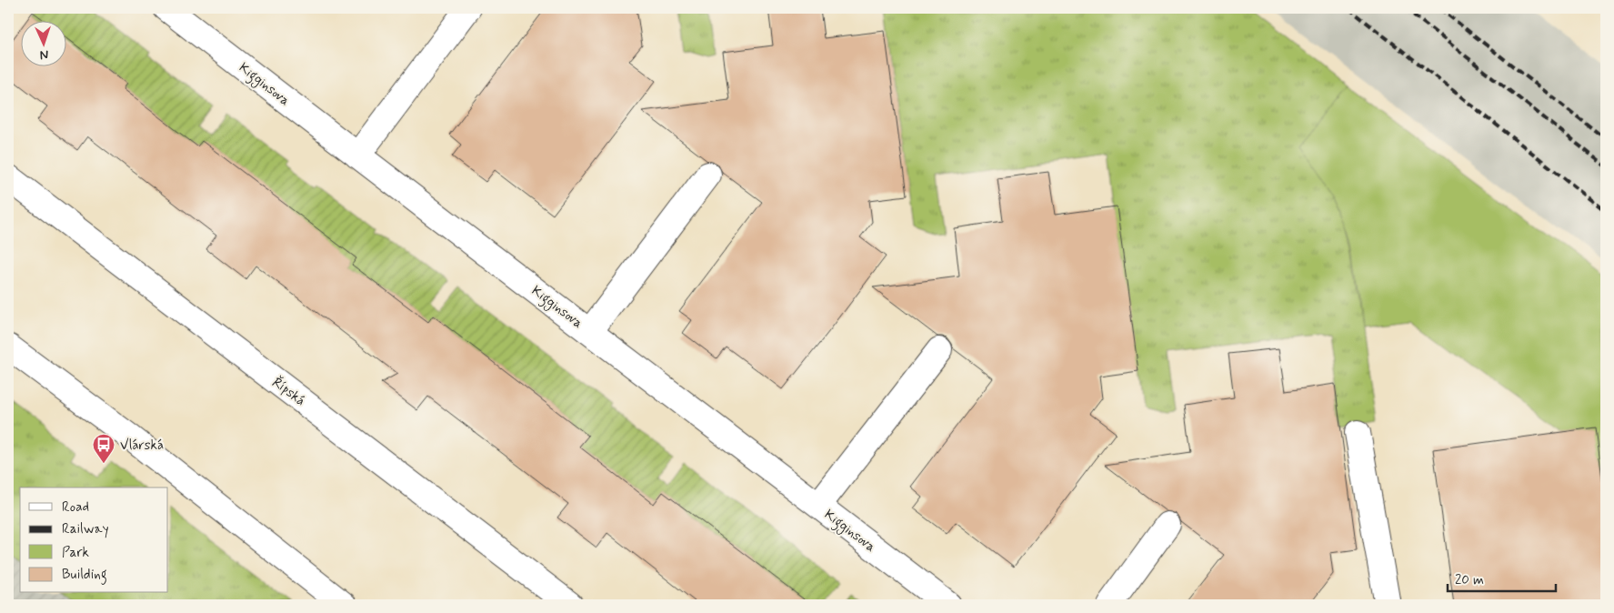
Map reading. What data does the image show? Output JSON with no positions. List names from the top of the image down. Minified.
{"streets":{"street":["Kigginsova","Řípská"]},"places":{"bus stop":["Vlárská"]},"legend":["Road","Railway","Park","Building"],"scale_bar":"20 m","north":"bottom"}
